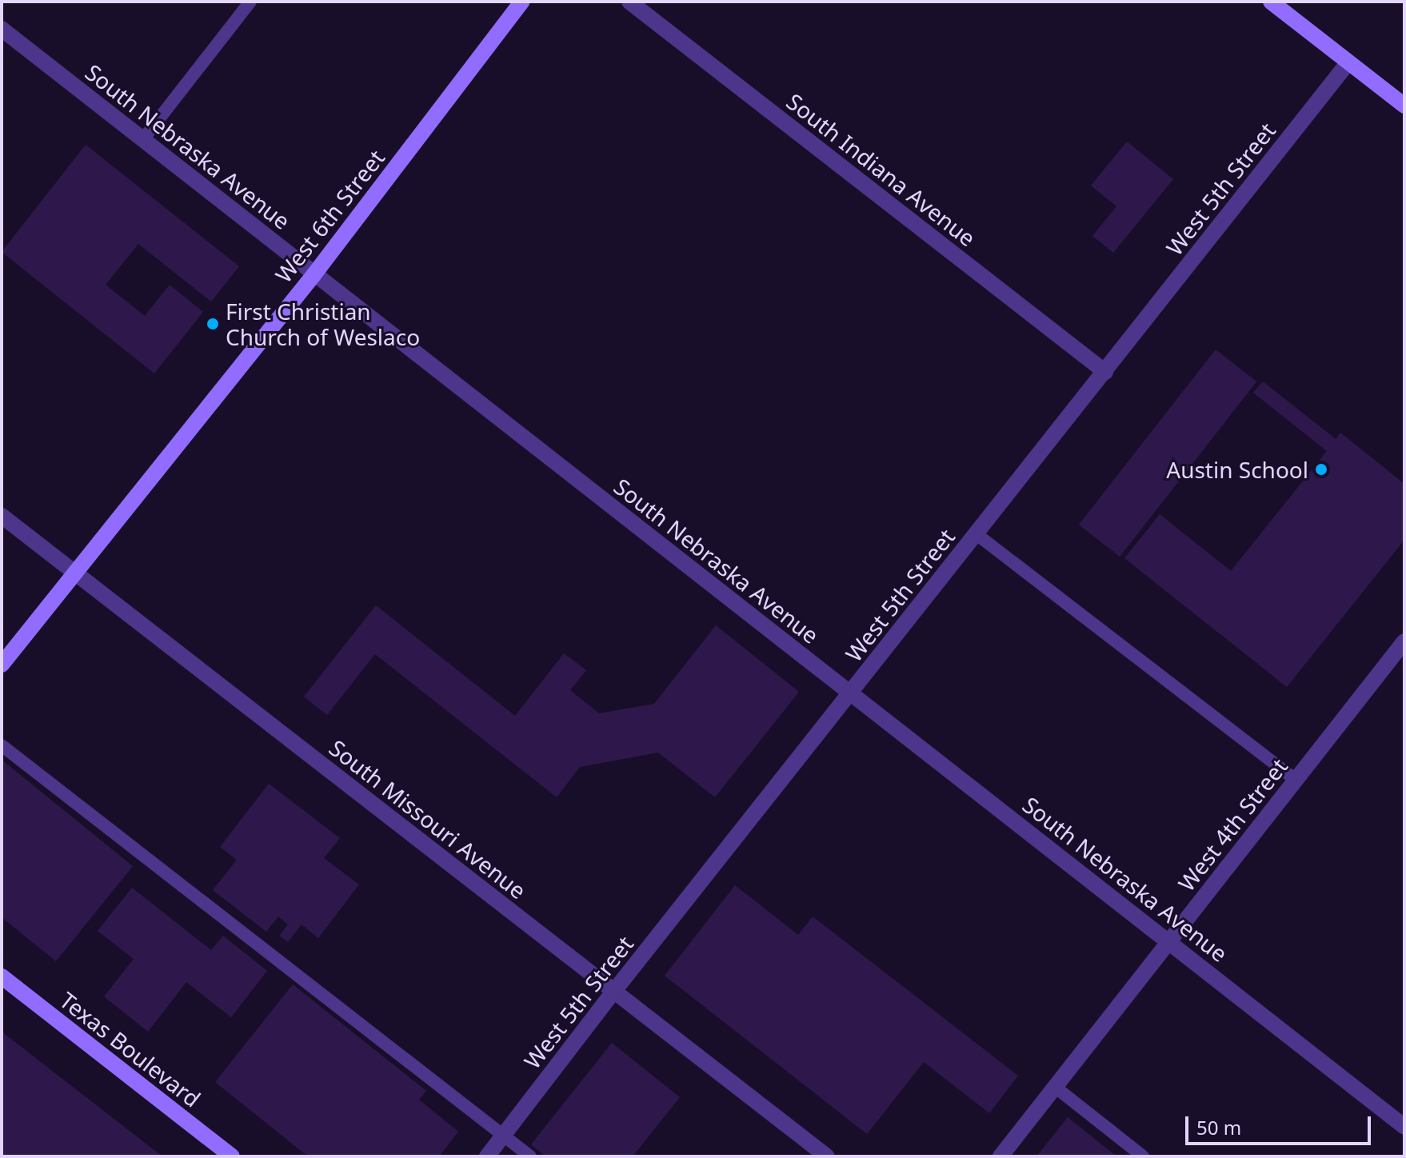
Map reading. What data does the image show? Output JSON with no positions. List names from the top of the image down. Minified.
{"streets":{"street":["South Nebraska Avenue","South Indiana Avenue","West 5th Street","West 6th Street","South Missouri Avenue","West 4th Street","Texas Boulevard"]},"crossings":[["South Nebraska Avenue","West 5th Street"],["South Nebraska Avenue","West 6th Street"],["South Nebraska Avenue","West 4th Street"],["South Indiana Avenue","West 5th Street"],["West 5th Street","South Missouri Avenue"],["West 6th Street","South Missouri Avenue"]],"places":["First Christian Church of Weslaco","Austin School"],"scale_bar":"50 m"}
